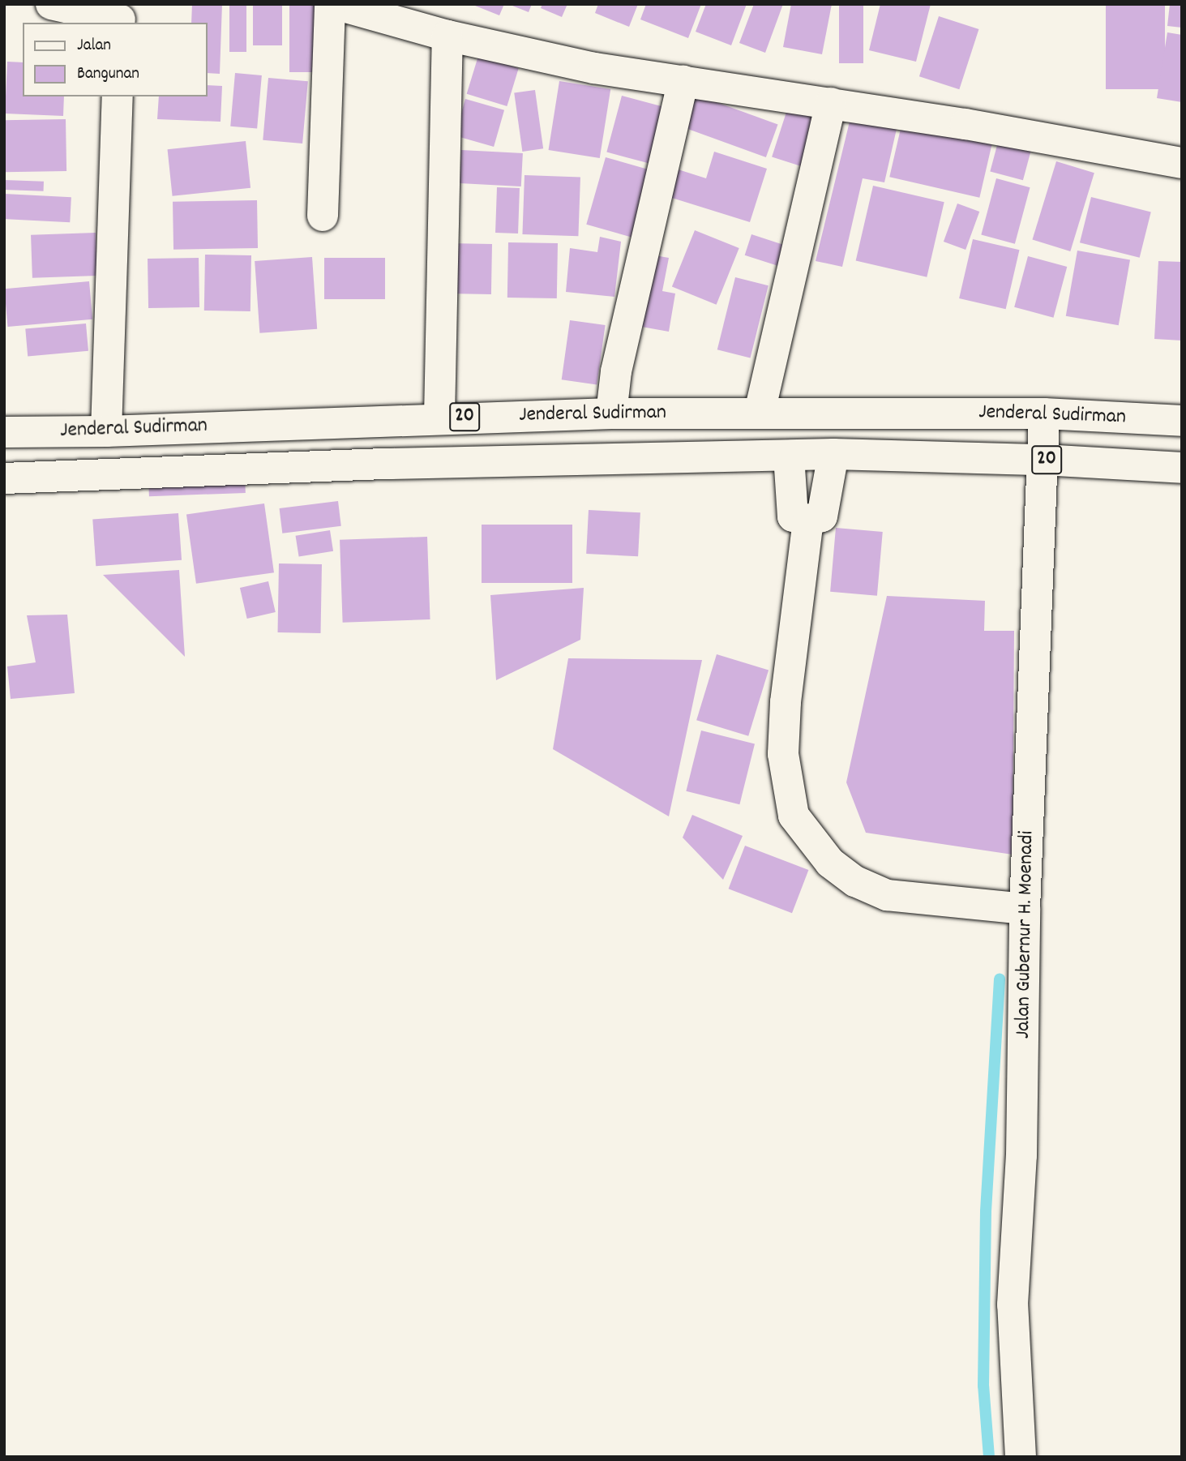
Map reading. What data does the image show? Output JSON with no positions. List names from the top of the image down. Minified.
{"streets":{"main road":["Jenderal Sudirman","20","Jalan Gubernur H. Moenadi"]},"crossings":[["Jenderal Sudirman","20"],["Jenderal Sudirman","Jalan Gubernur H. Moenadi"],["20","Jalan Gubernur H. Moenadi"]],"legend":["Jalan","Bangunan"]}
